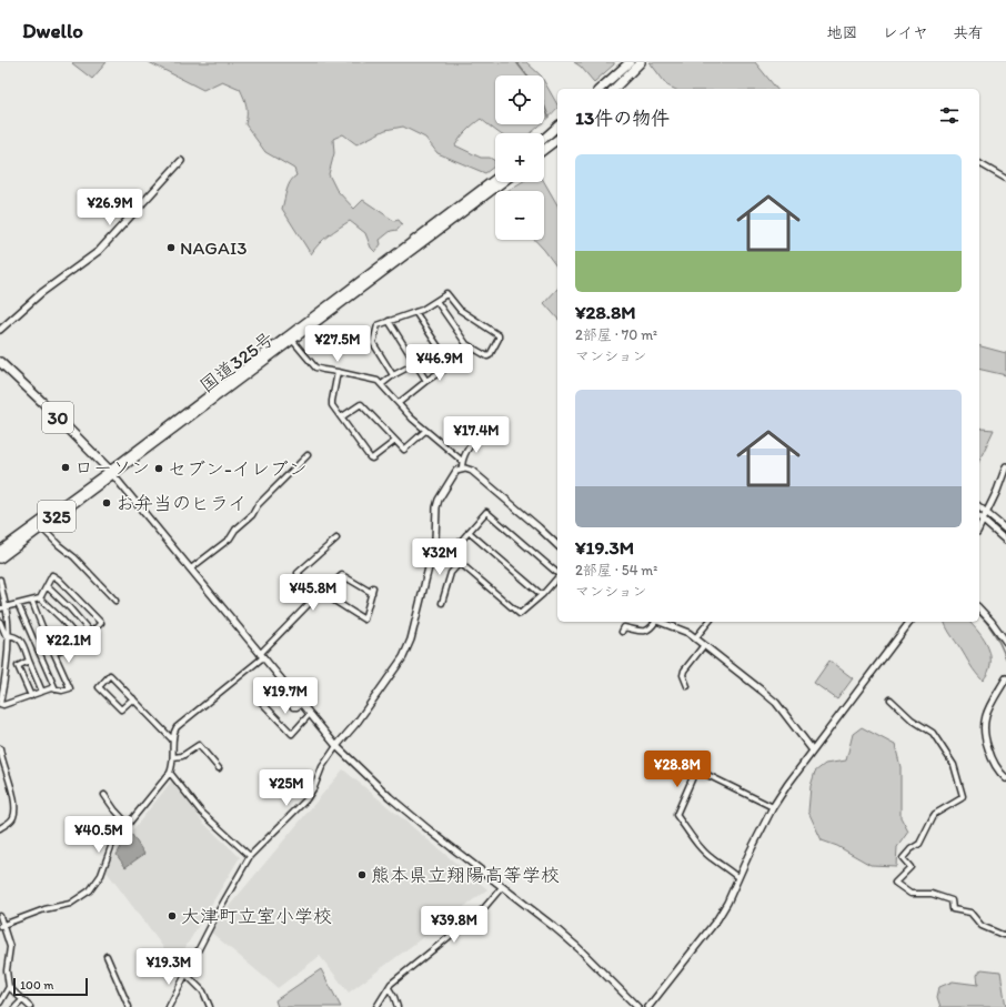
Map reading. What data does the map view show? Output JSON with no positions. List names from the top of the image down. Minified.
{"streets":{"main road":["国道325号","30","325"]},"crossings":[["国道325号","30"]],"places":["NAGAI3","ローソン","セブン-イレブン","お弁当のヒライ","熊本県立翔陽高等学校","大津町立室小学校"],"scale_bar":"100 m","page":{"header":"Dwello","nav":["地図","レイヤ","共有"],"map_buttons":["+","−"],"heading":"13件の物件","list":[{"name":"¥28.8M","note":"2部屋 · 70 m² · マンション"},{"name":"¥19.3M","note":"2部屋 · 54 m² · マンション"}],"price":["¥26.9M","¥27.5M","¥46.9M","¥17.4M","¥32M","¥45.8M","¥22.1M","¥19.7M","¥28.8M","¥25M","¥40.5M","¥39.8M","¥19.3M"],"scale":"100 m"}}
